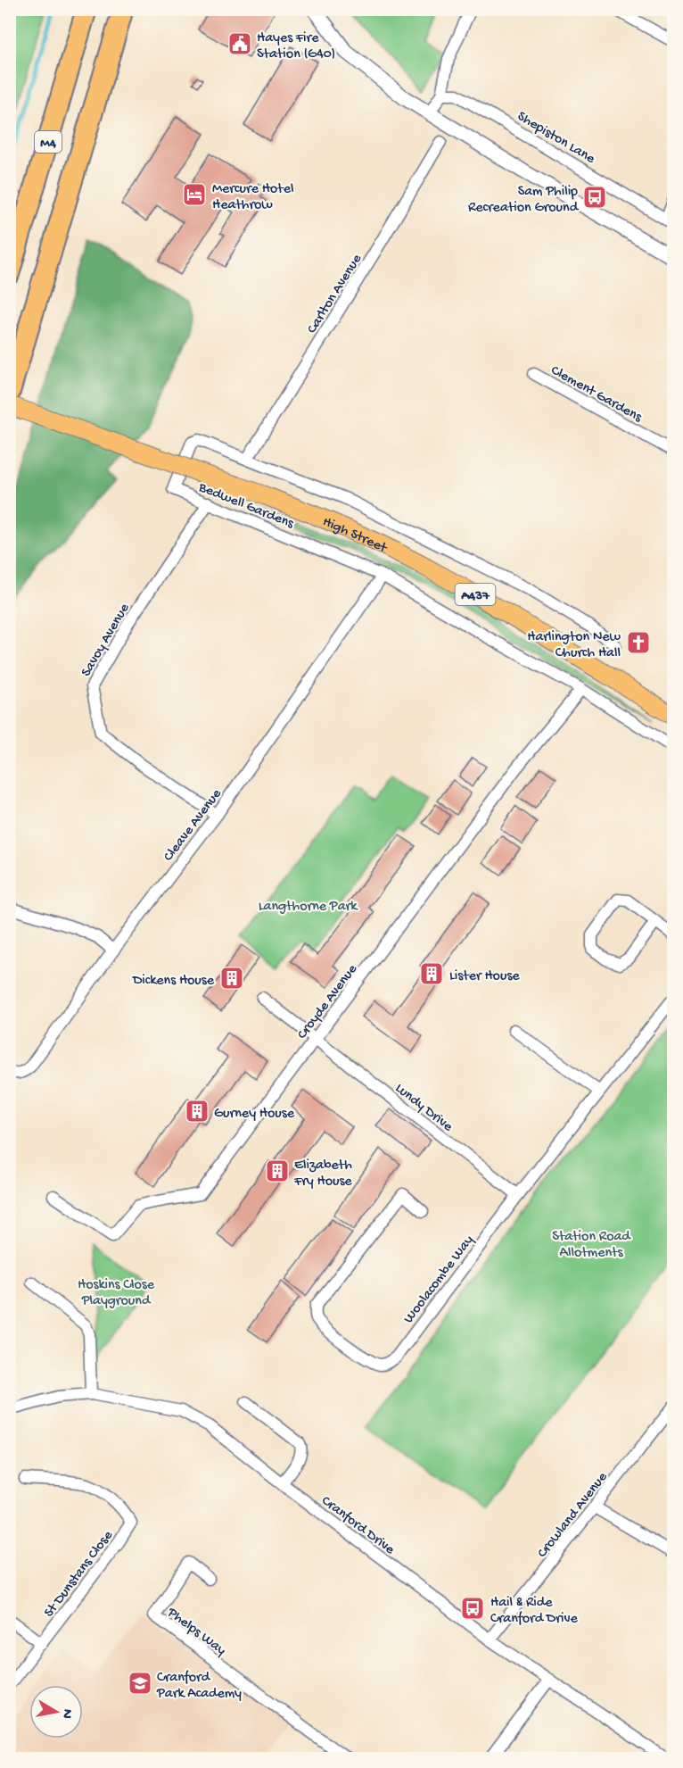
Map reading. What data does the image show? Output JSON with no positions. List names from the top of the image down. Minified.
{"streets":{"highway":["M4"],"main road":["High Street","A437"],"street":["Shepiston Lane","Carlton Avenue","Clement Gardens","Bedwell Gardens","Savoy Avenue","Cleave Avenue","Croyde Avenue","Lundy Drive","Woolacombe Way","Crowland Avenue","Cranford Drive","St Dunstans Close","Phelps Way"]},"crossings":[["Carlton Avenue","Bedwell Gardens"],["Bedwell Gardens","Savoy Avenue"],["Bedwell Gardens","Cleave Avenue"],["Bedwell Gardens","Croyde Avenue"],["Savoy Avenue","Cleave Avenue"],["Croyde Avenue","Lundy Drive"],["Lundy Drive","Woolacombe Way"],["Crowland Avenue","Cranford Drive"]],"parks":["Langthorne Park","Station Road Allotments","Hoskins Close Playground"],"places":{"public building":["Hayes Fire Station (G40)"],"hotel":["Mercure Hotel Heathrow"],"bus stop":["Sam Philip Recreation Ground","Hail & Ride Cranford Drive"],"church":["Harlington New Church Hall"],"building":["Lister House","Dickens House","Gurney House","Elizabeth Fry House"],"school or university":["Cranford Park Academy"]},"north":"right"}
